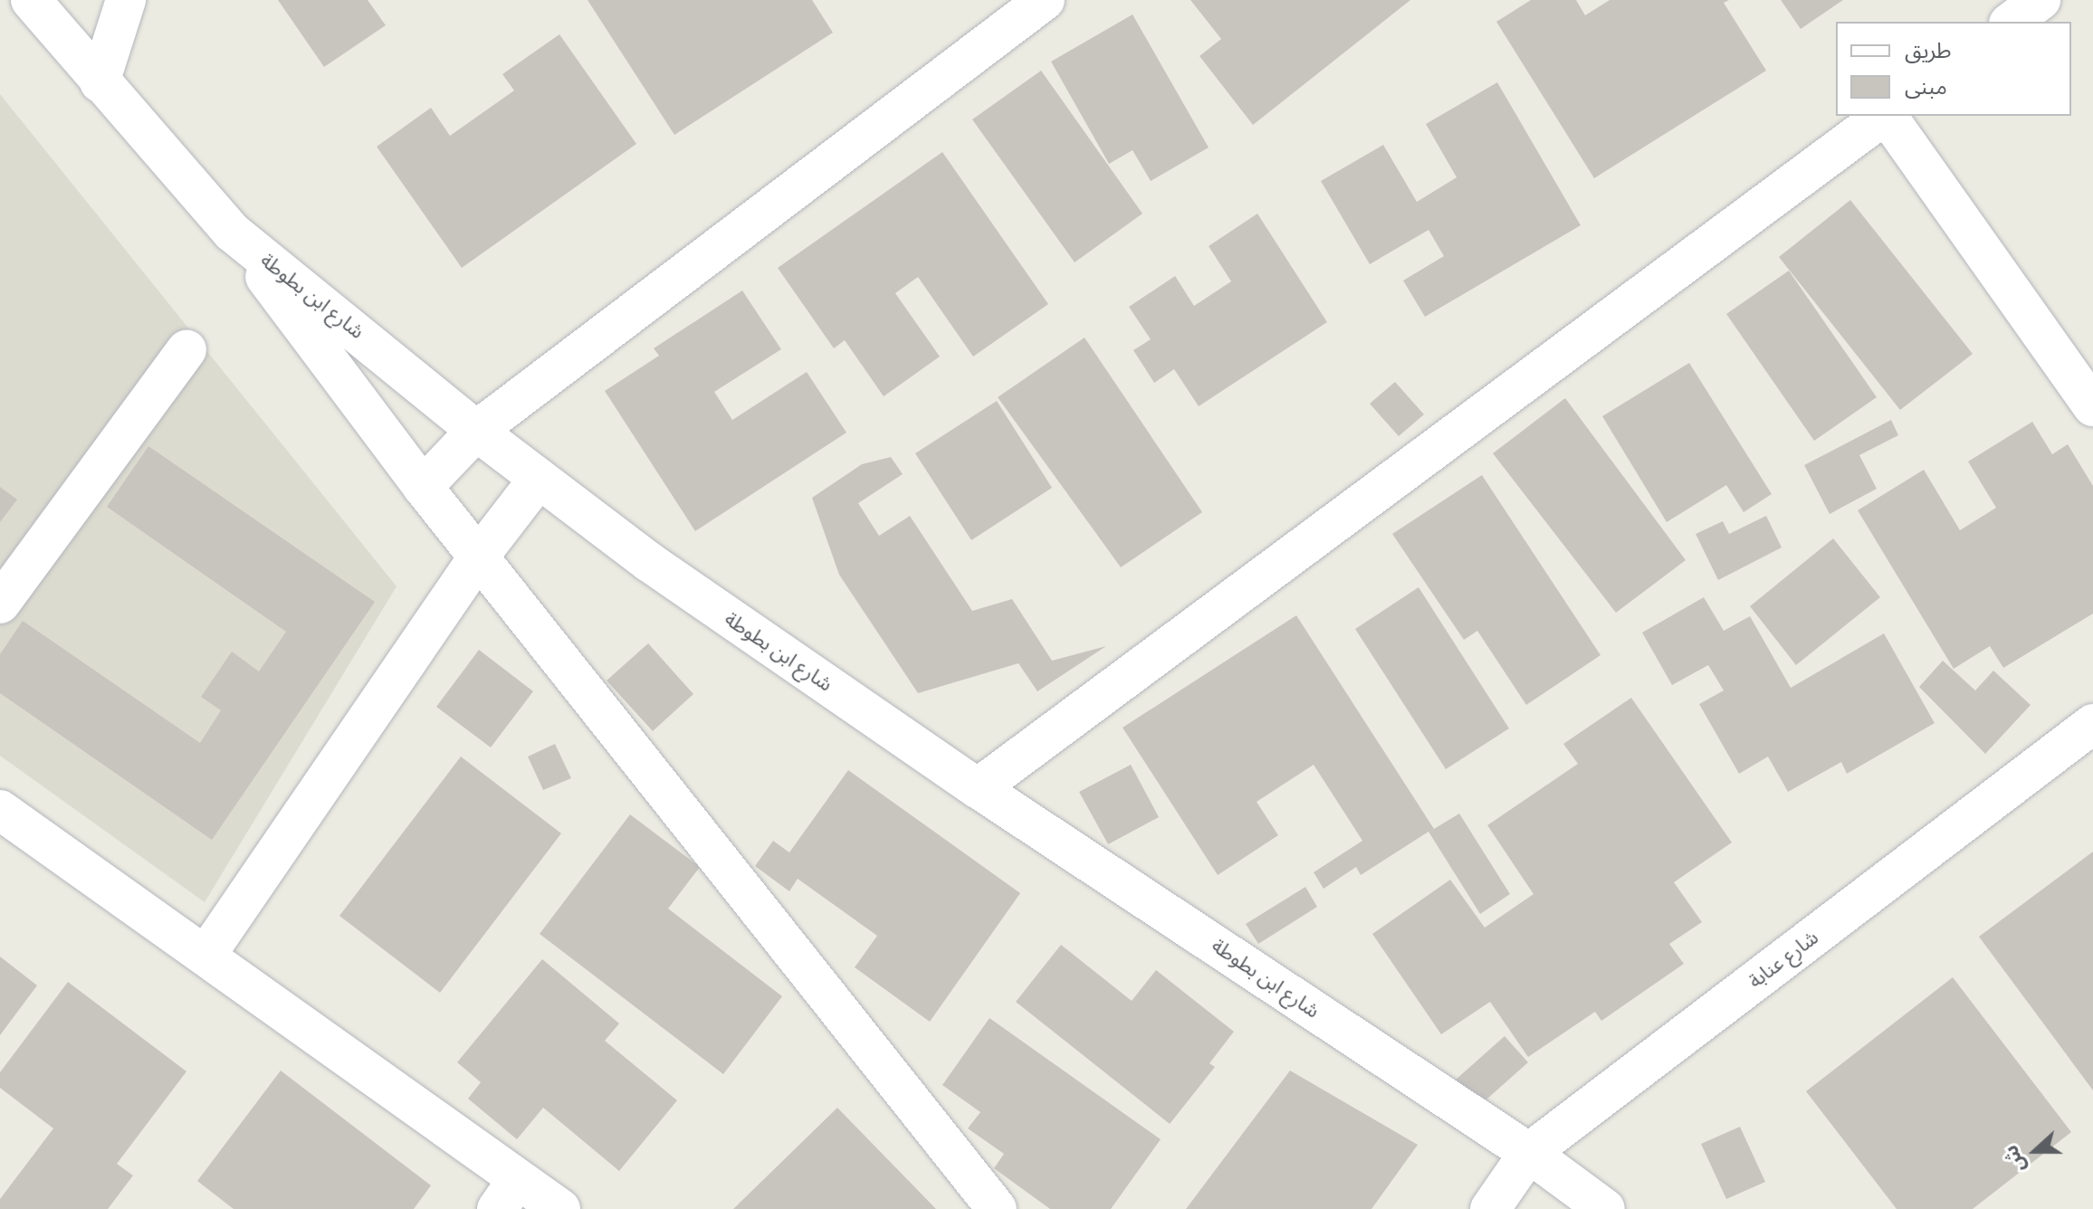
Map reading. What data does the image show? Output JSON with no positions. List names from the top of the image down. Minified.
{"streets":{"street":["شارع ابن بطوطة","شارع عنابة"]},"crossings":[["شارع ابن بطوطة","شارع عنابة"]],"legend":["طريق","مبنى"],"north":"left"}
